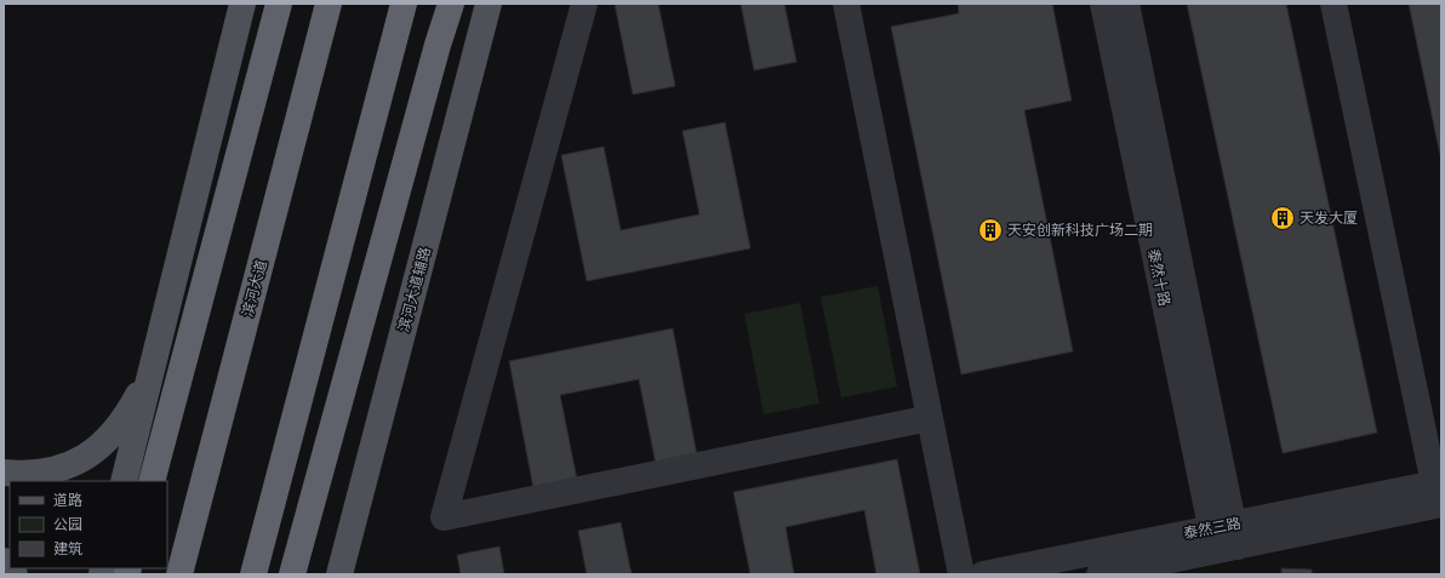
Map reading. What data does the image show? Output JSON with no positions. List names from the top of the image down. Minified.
{"streets":{"highway":["滨河大道"],"main road":["滨河大道辅路"],"street":["泰然十路","泰然三路"]},"crossings":[["泰然十路","泰然三路"]],"places":{"building":["天发大厦","天安创新科技广场二期"]},"legend":["道路","公园","建筑"]}
